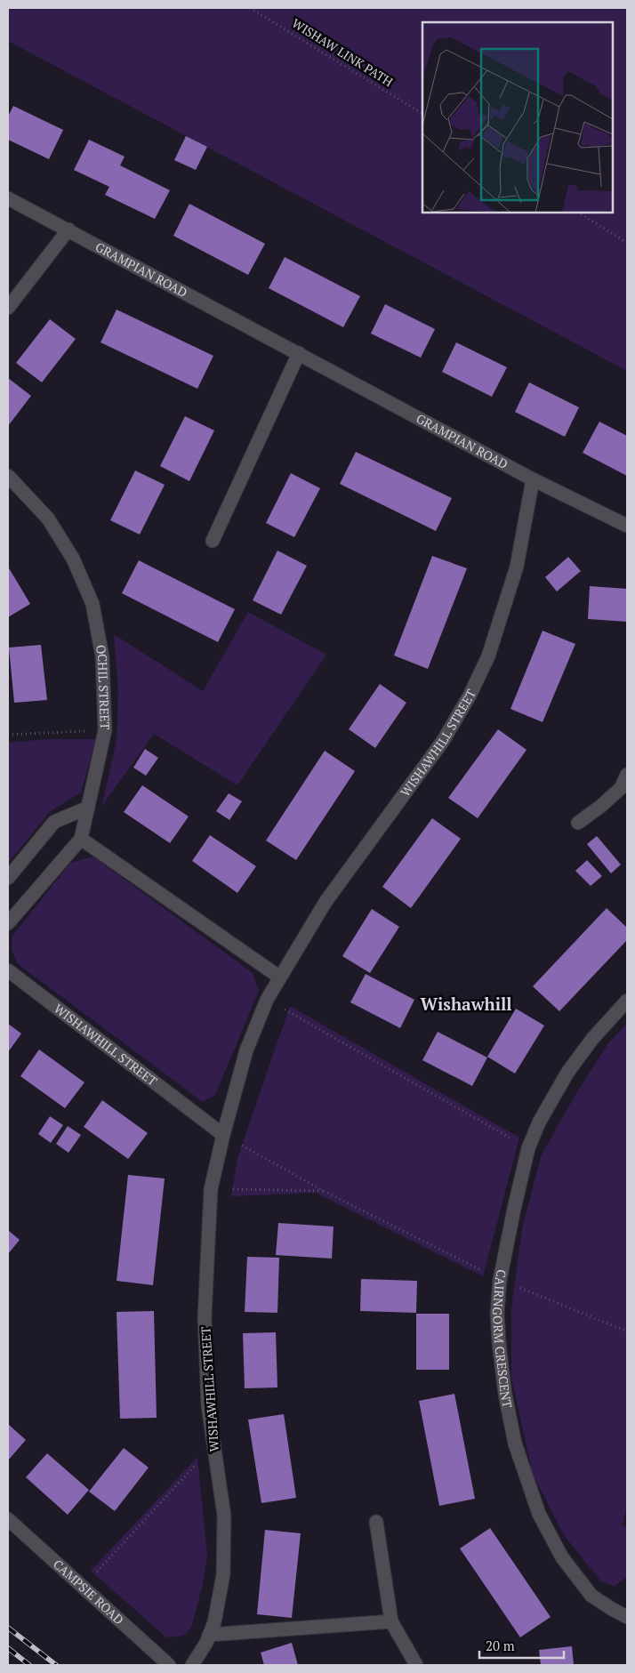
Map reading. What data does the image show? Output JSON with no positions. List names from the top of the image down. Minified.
{"streets":{"street":["GRAMPIAN ROAD","OCHIL STREET","WISHAWHILL STREET","CAIRNGORM CRESCENT","CAMPSIE ROAD"],"path":["WISHAW LINK PATH"]},"crossings":[["GRAMPIAN ROAD","WISHAWHILL STREET"]],"districts":["Wishawhill"],"scale_bar":"20 m"}
